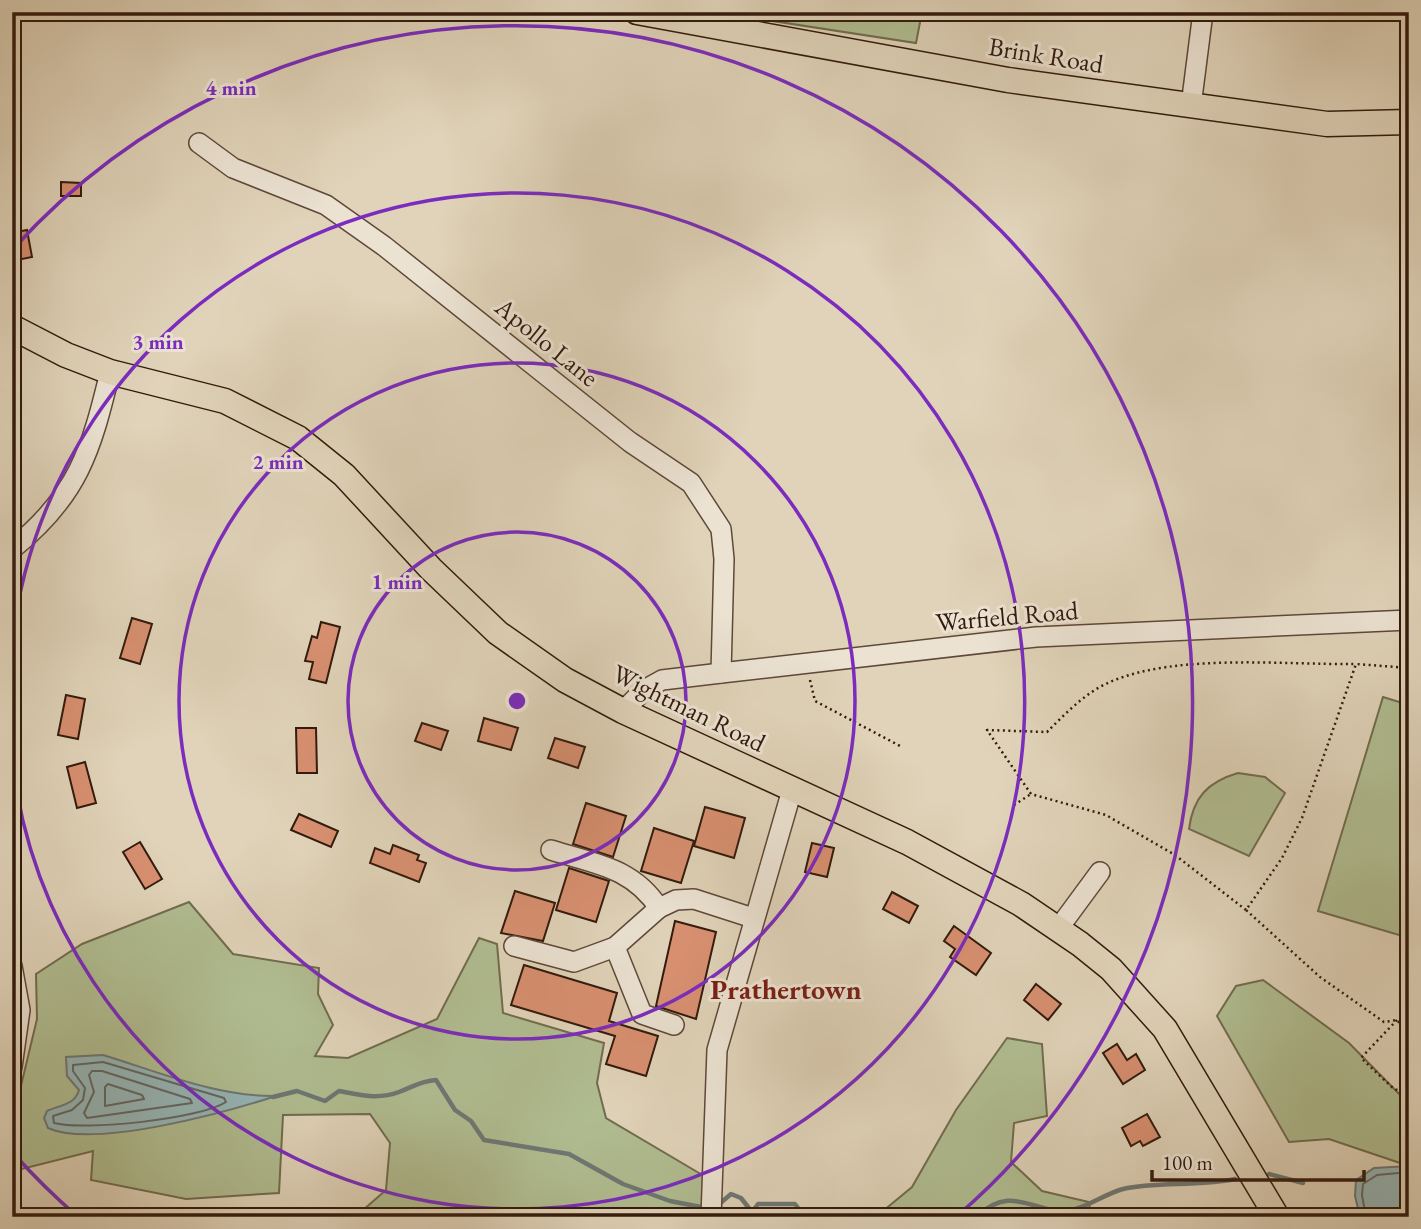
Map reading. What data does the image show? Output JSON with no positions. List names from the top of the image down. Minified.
{"streets":{"main road":["Brink Road","Wightman Road"],"street":["Apollo Lane","Warfield Road"]},"crossings":[["Apollo Lane","Warfield Road"],["Warfield Road","Wightman Road"]],"districts":["Prathertown"],"scale_bar":"100 m","rings":["4 min","3 min","2 min","1 min"]}
